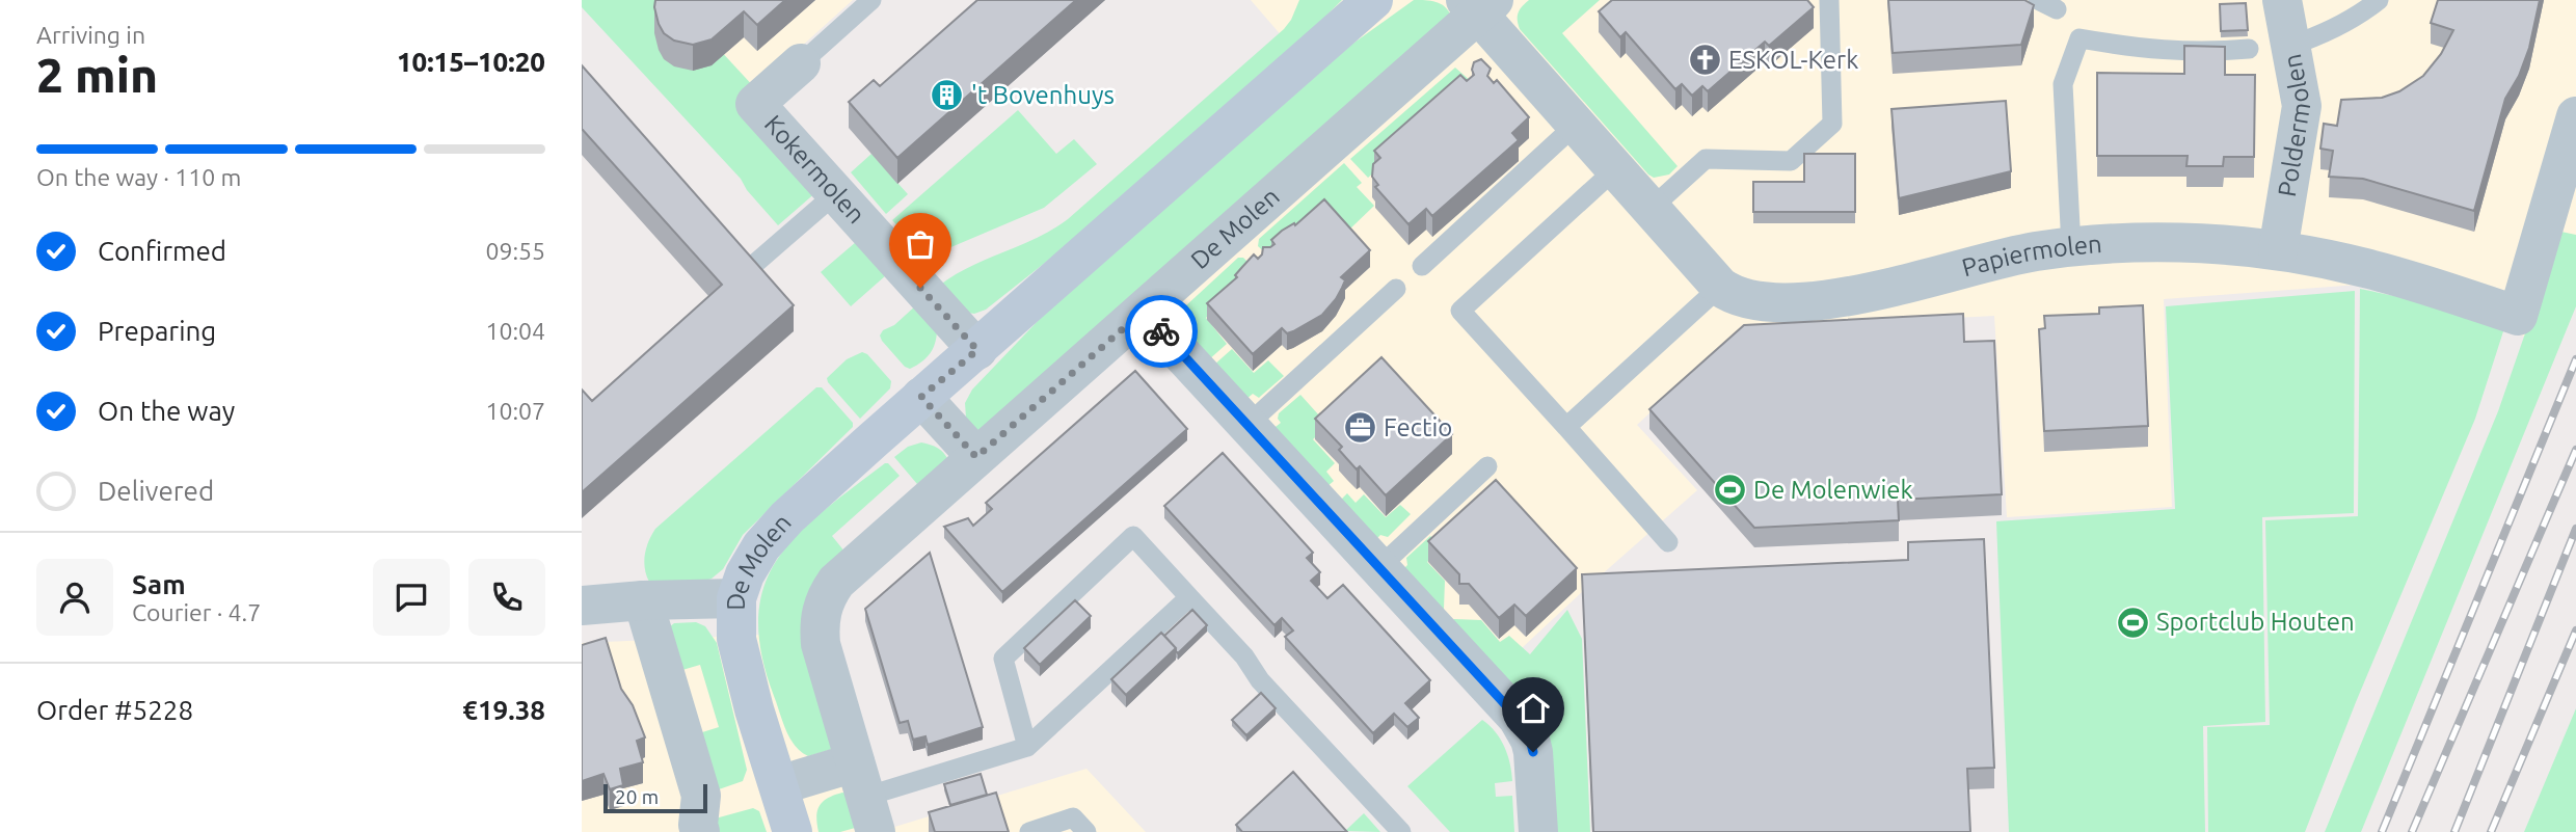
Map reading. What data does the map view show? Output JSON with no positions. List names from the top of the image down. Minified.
{"streets":{"street":["Poldermolen","Kokermolen","De Molen","Papiermolen"]},"crossings":[["Poldermolen","Papiermolen"],["Kokermolen","De Molen"],["De Molen","Papiermolen"]],"places":{"church":["ESKOL-Kerk"],"building":["'t Bovenhuys"],"office":["Fectio"],"sports":["De Molenwiek","Sportclub Houten"]},"scale_bar":"20 m","page":{"heading":["2 min","Arriving in","10:15–10:20"],"panel":["Sam","Courier · 4.7","Order #5228","€19.38"],"bar":"On the way · 110 m","list":[["Confirmed","09:55"],["Preparing","10:04"],["On the way","10:07"],"Delivered"],"scale":"20 m"}}
